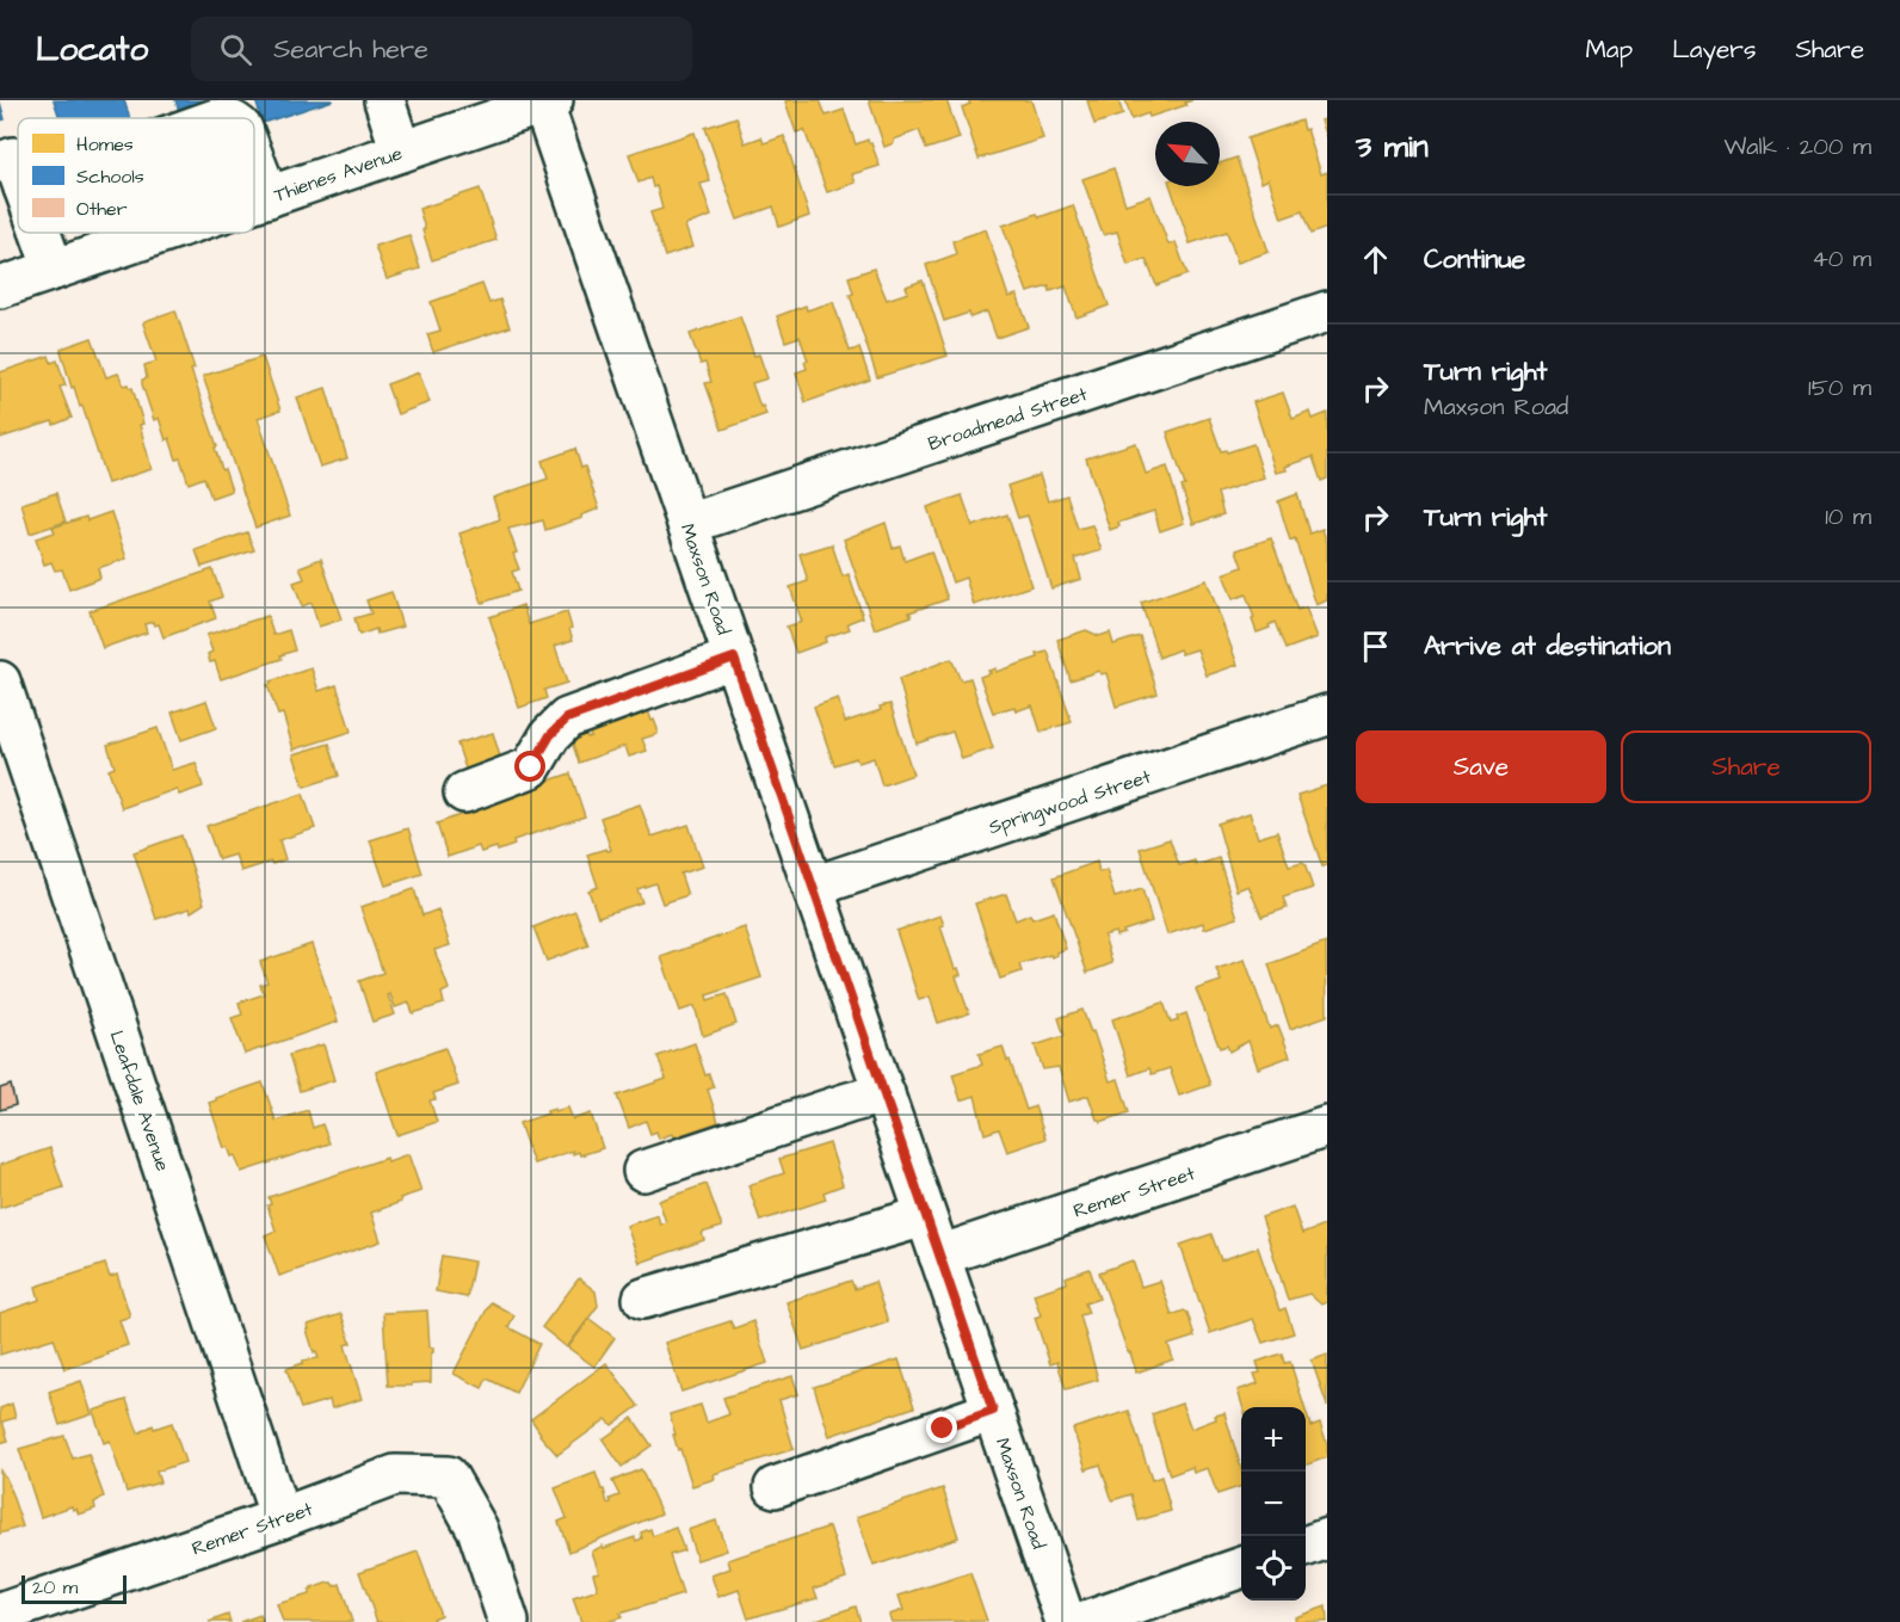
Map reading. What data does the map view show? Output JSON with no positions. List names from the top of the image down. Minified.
{"streets":{"street":["Thienes Avenue","Broadmead Street","Maxson Road","Springwood Street","Leafdale Avenue","Remer Street"]},"crossings":[["Thienes Avenue","Maxson Road"],["Broadmead Street","Maxson Road"],["Maxson Road","Springwood Street"],["Maxson Road","Remer Street"],["Leafdale Avenue","Remer Street"]],"legend":["Homes","Schools","Other"],"scale_bar":"20 m","north":"top left","page":{"header":"Locato","search":"Search here","nav":["Map","Layers","Share"],"heading":["3 min","Walk · 200 m"],"list":[["Continue","40 m"],["Turn right","Maxson Road","150 m"],["Turn right","10 m"],"Arrive at destination"],"buttons":["Save","Share"],"map_buttons":["+","−"],"scale":"20 m"}}
